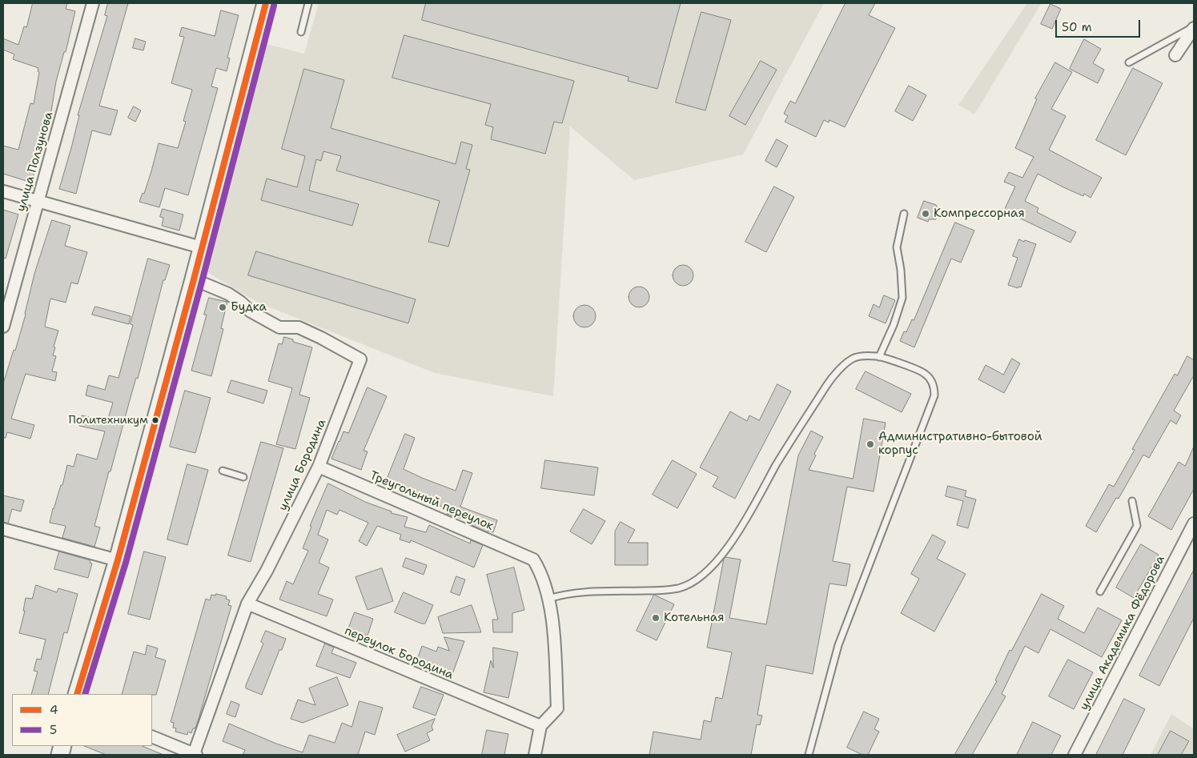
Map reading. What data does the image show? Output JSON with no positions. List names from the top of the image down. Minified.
{"streets":{"street":["улица Ползунова","улица Бородина","Треугольный переулок","улица Академика Фёдорова","переулок Бородина"]},"crossings":[["улица Бородина","Треугольный переулок"],["улица Бородина","переулок Бородина"]],"places":["Компрессорная","Будка","Политехникум","Административно-бытовой корпус","Котельная"],"lines":["transit line 4","transit line 5"],"legend":["4","5"],"scale_bar":"50 m"}
